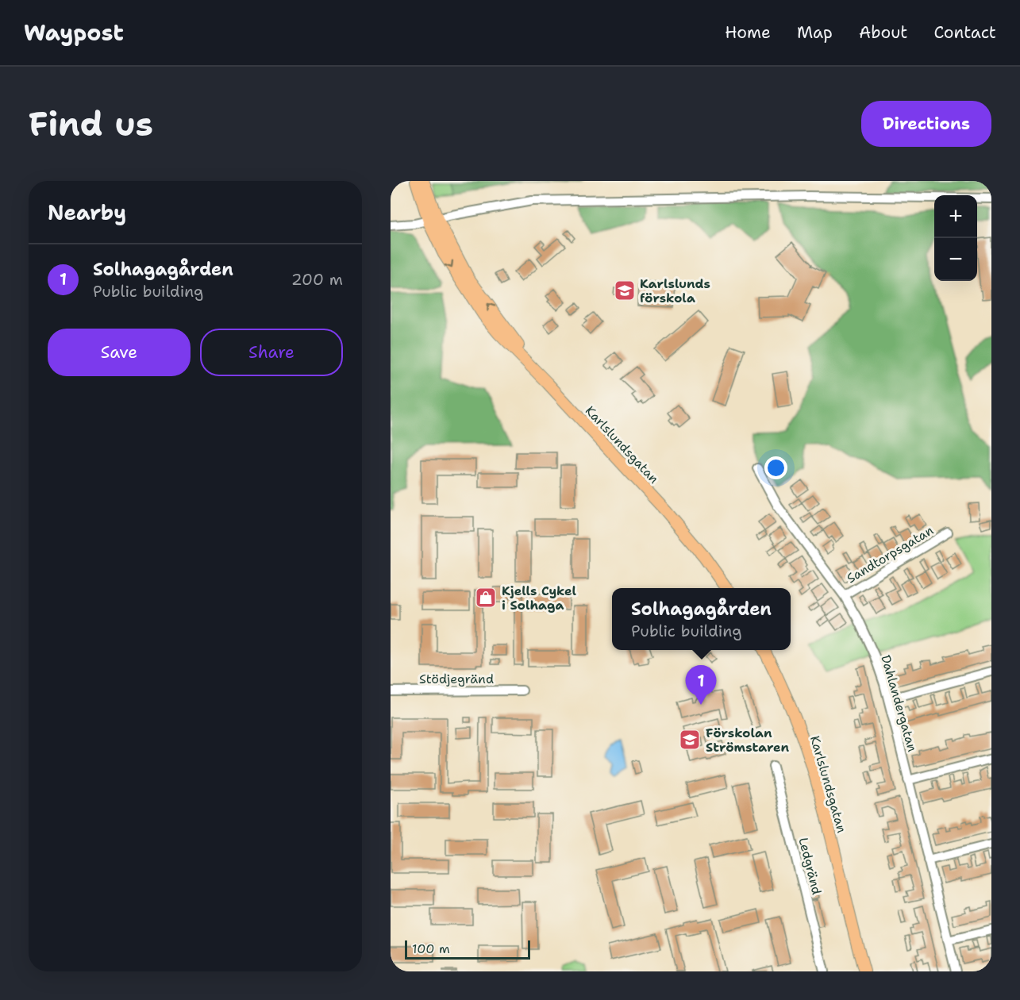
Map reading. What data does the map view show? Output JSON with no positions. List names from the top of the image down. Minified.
{"streets":{"main road":["Karlslundsgatan"],"street":["Sandtorpsgatan","Stödjegränd","Dahlandergatan","Ledgränd"]},"crossings":[["Sandtorpsgatan","Dahlandergatan"]],"places":{"school or university":["Karlslunds förskola","Förskolan Strömstaren"],"shop":["Kjells Cykel i Solhaga"]},"scale_bar":"100 m","page":{"header":"Waypost","nav":["Home","Map","About","Contact"],"buttons":["Directions",["Save","Share"]],"title":"Find us","heading":"Nearby","map_buttons":["+","−"],"list":[{"mark":"1","name":"Solhagagården","note":"Public building","value":"200 m"}],"popup":["Solhagagården","Public building"],"pins":"1","scale":"100 m"}}
